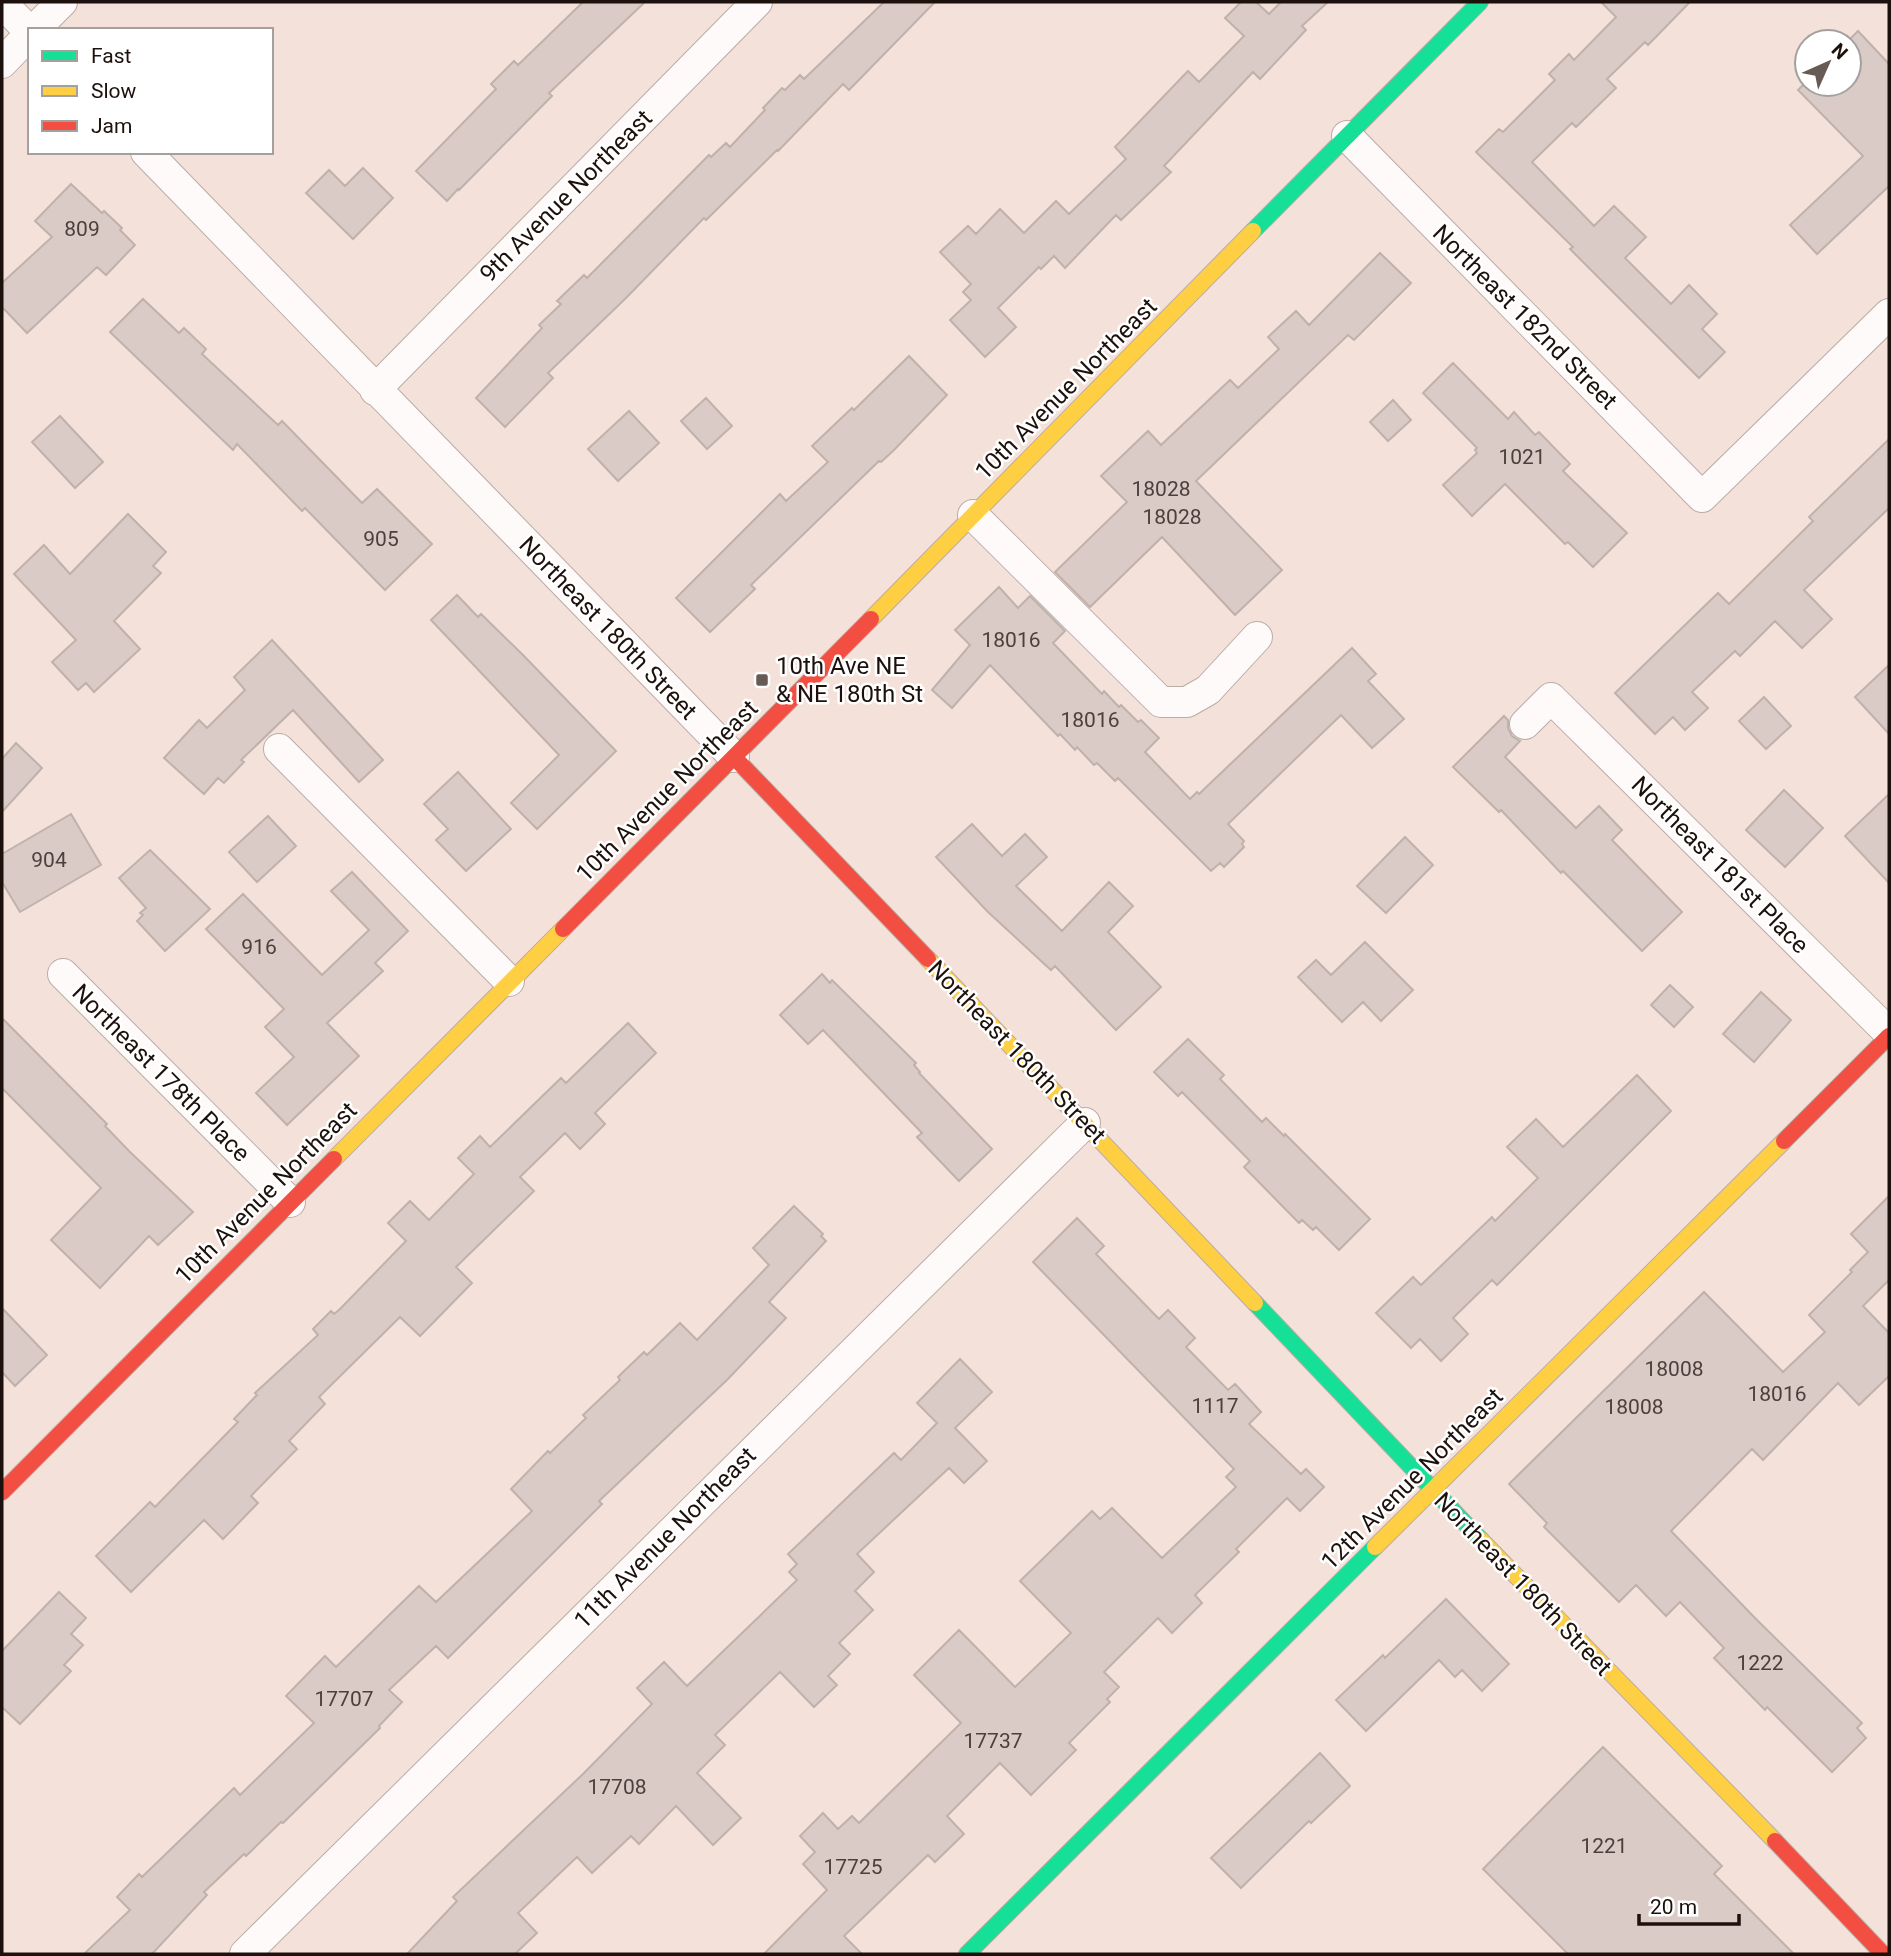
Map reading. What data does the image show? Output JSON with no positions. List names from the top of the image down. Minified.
{"streets":{"street":["9th Avenue Northeast","Northeast 182nd Street","10th Avenue Northeast","Northeast 180th Street","Northeast 181st Place","Northeast 178th Place","12th Avenue Northeast","11th Avenue Northeast"]},"crossings":[["9th Avenue Northeast","Northeast 180th Street"],["Northeast 182nd Street","10th Avenue Northeast"],["10th Avenue Northeast","Northeast 180th Street"],["10th Avenue Northeast","Northeast 178th Place"],["Northeast 180th Street","12th Avenue Northeast"],["Northeast 180th Street","11th Avenue Northeast"],["Northeast 181st Place","12th Avenue Northeast"]],"places":{"transit":["10th Ave NE & NE 180th St"]},"house_numbers":["809","1021","18028","18028","905","18016","18016","904","916","18008","18016","1117","18008","1222","17707","17737","17708","1221","17725"],"legend":["Fast","Slow","Jam"],"scale_bar":"20 m","north":"top right"}
